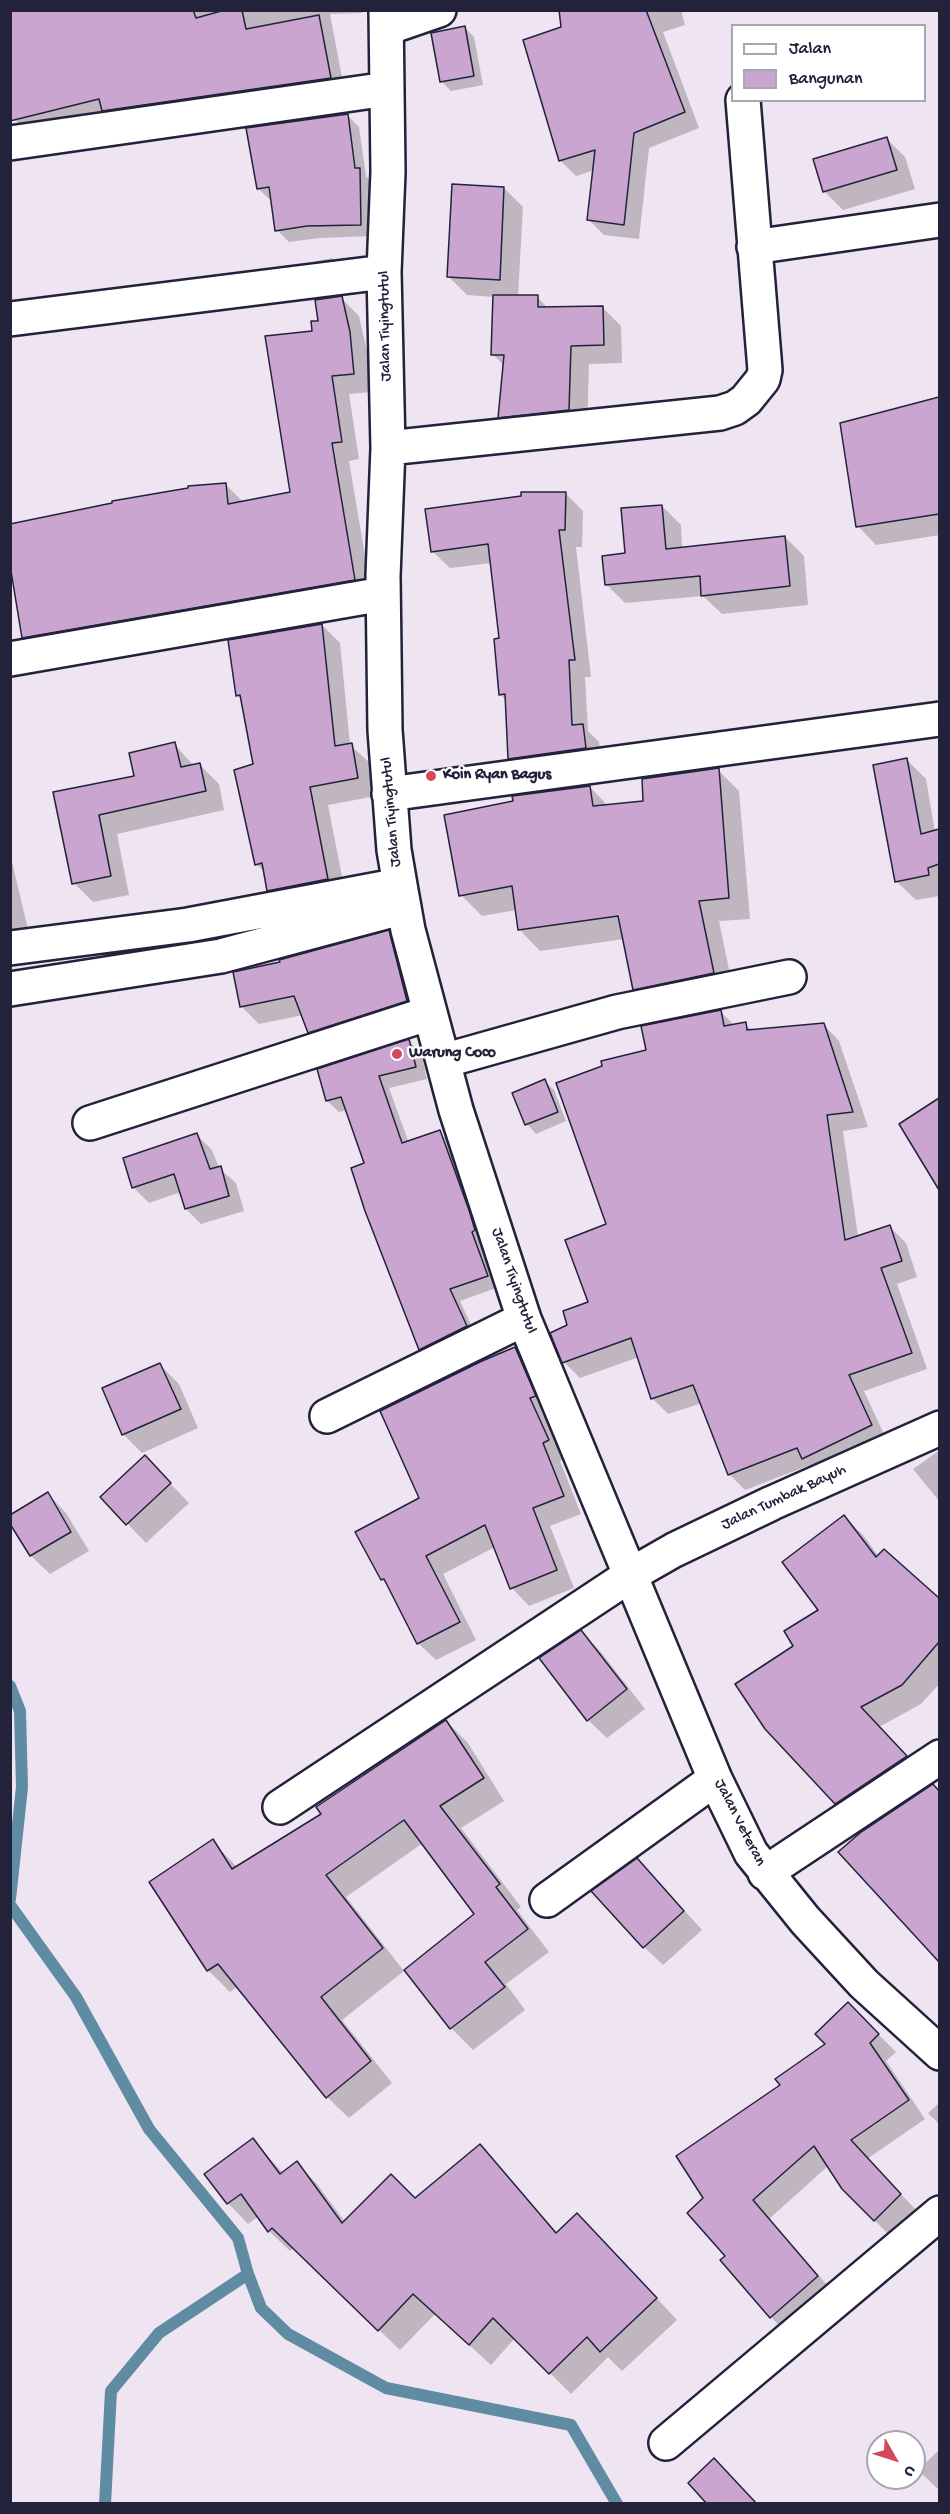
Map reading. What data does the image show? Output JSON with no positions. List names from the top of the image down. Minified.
{"streets":{"street":["Jalan Tiyingtutul","Jalan Tumbak Bayuh","Jalan Veteran"]},"crossings":[["Jalan Tiyingtutul","Jalan Tumbak Bayuh"],["Jalan Tiyingtutul","Jalan Veteran"],["Jalan Tumbak Bayuh","Jalan Veteran"]],"places":["Koin Ryan Bagus","Warung Coco"],"legend":["Jalan","Bangunan"],"north":"bottom right"}
